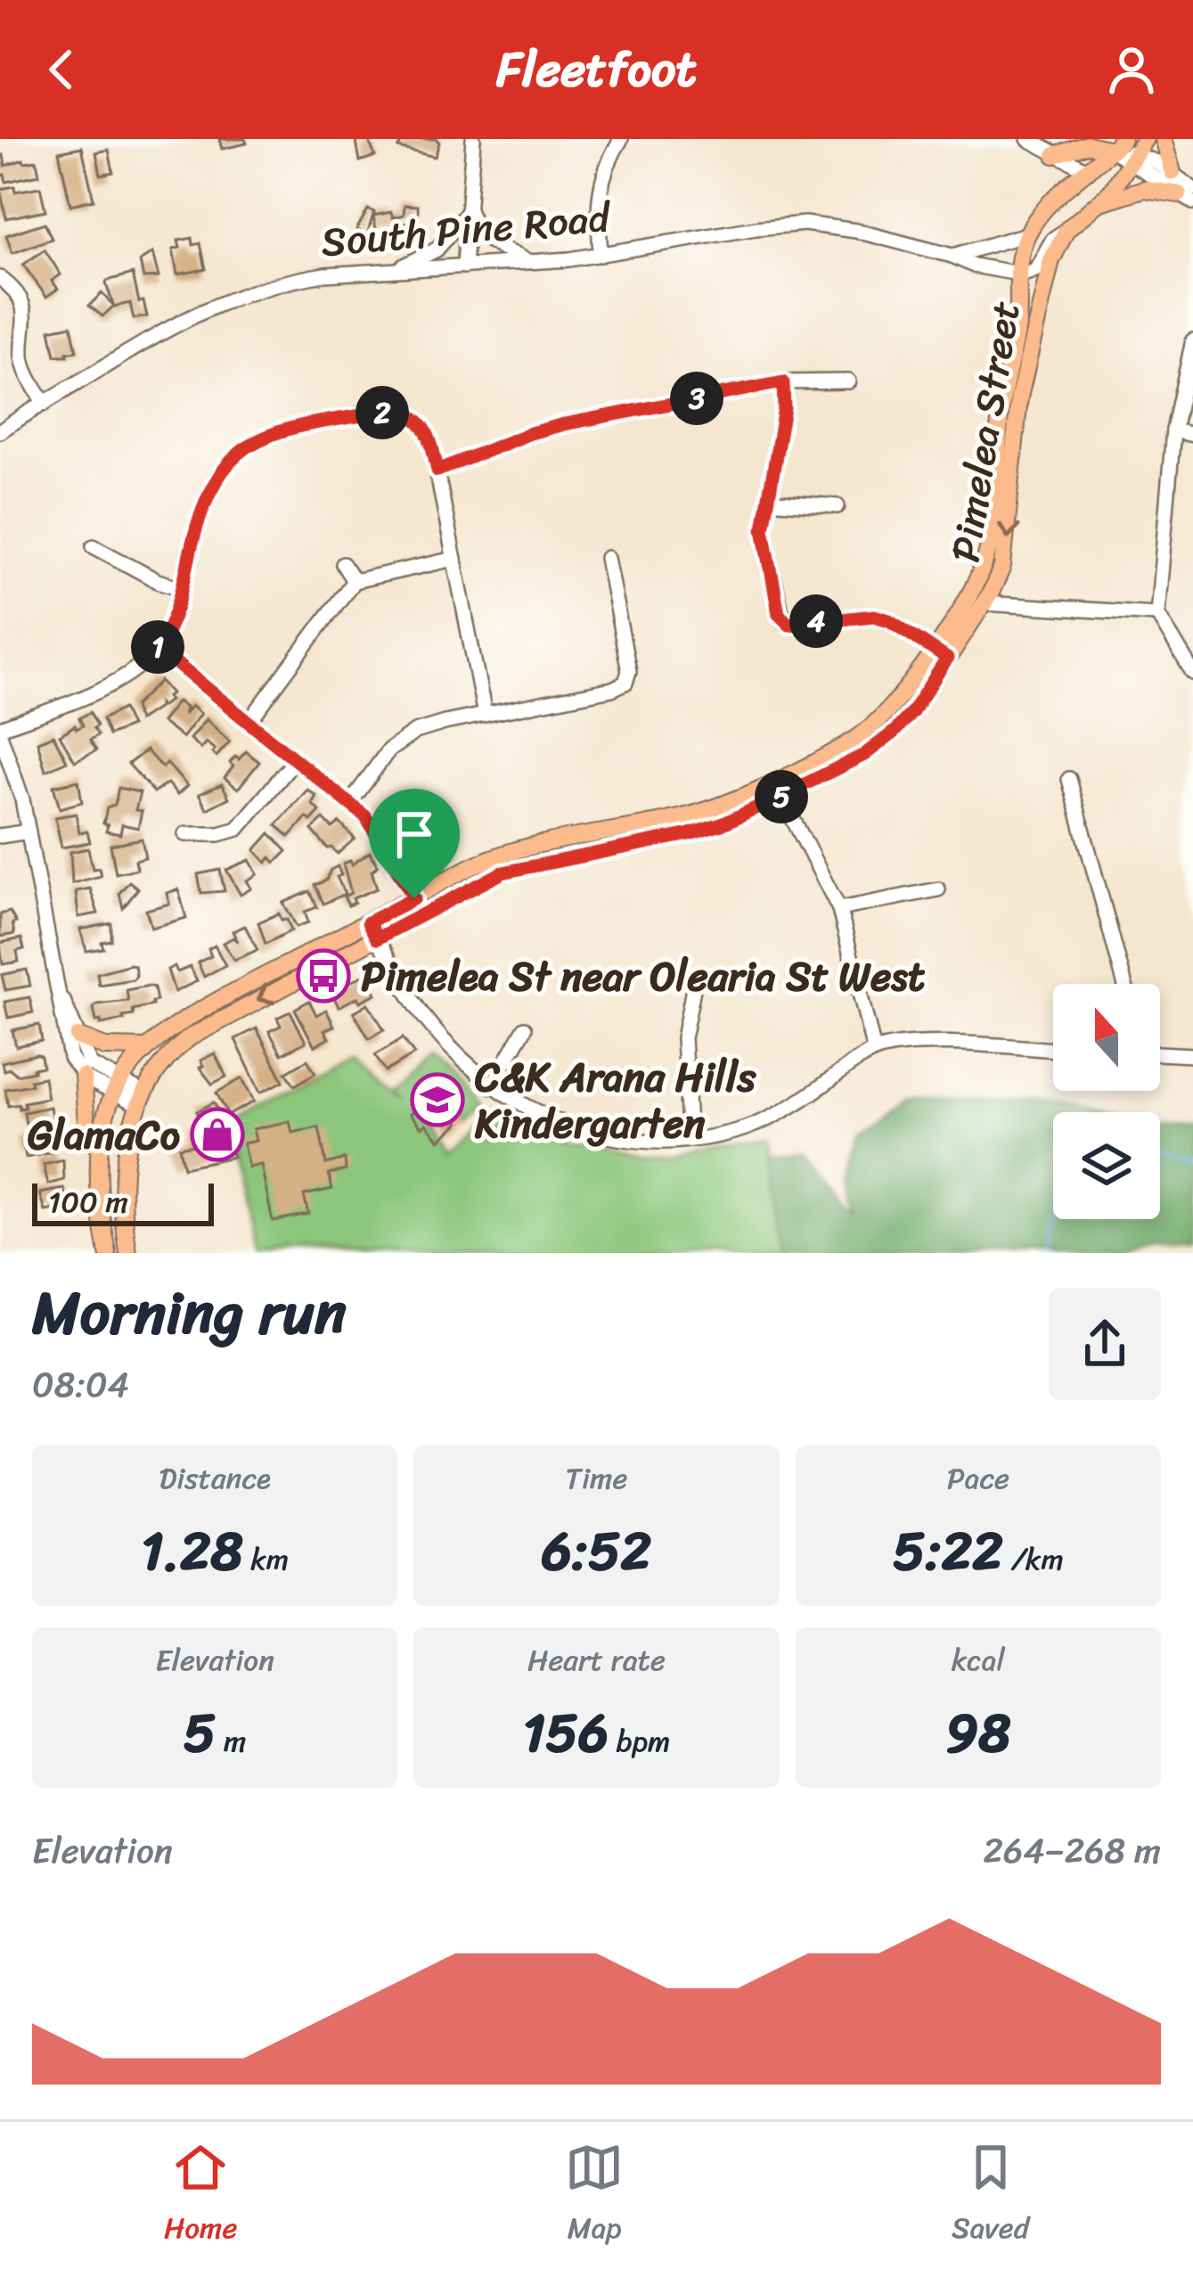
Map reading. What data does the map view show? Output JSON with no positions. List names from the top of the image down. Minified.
{"streets":{"main road":["Pimelea Street"],"street":["South Pine Road"]},"crossings":[["South Pine Road","Pimelea Street"]],"places":{"bus stop":["Pimelea St near Olearia St West"],"school or university":["C&K Arana Hills Kindergarten"],"shop":["GlamaCo"]},"scale_bar":"100 m","north":"top","page":{"header":"Fleetfoot","pins":["3","2","4","1","5"],"scale":"100 m","heading":["Morning run","08:04"],"stats":[["Distance","1.28 km"],["Time","6:52"],["Pace","5:22 /km"],["Elevation","5 m"],["Heart rate","156 bpm"],["kcal","98"]],"chart":["Elevation","264–268 m"],"tabs":["Home","Map","Saved"]}}
